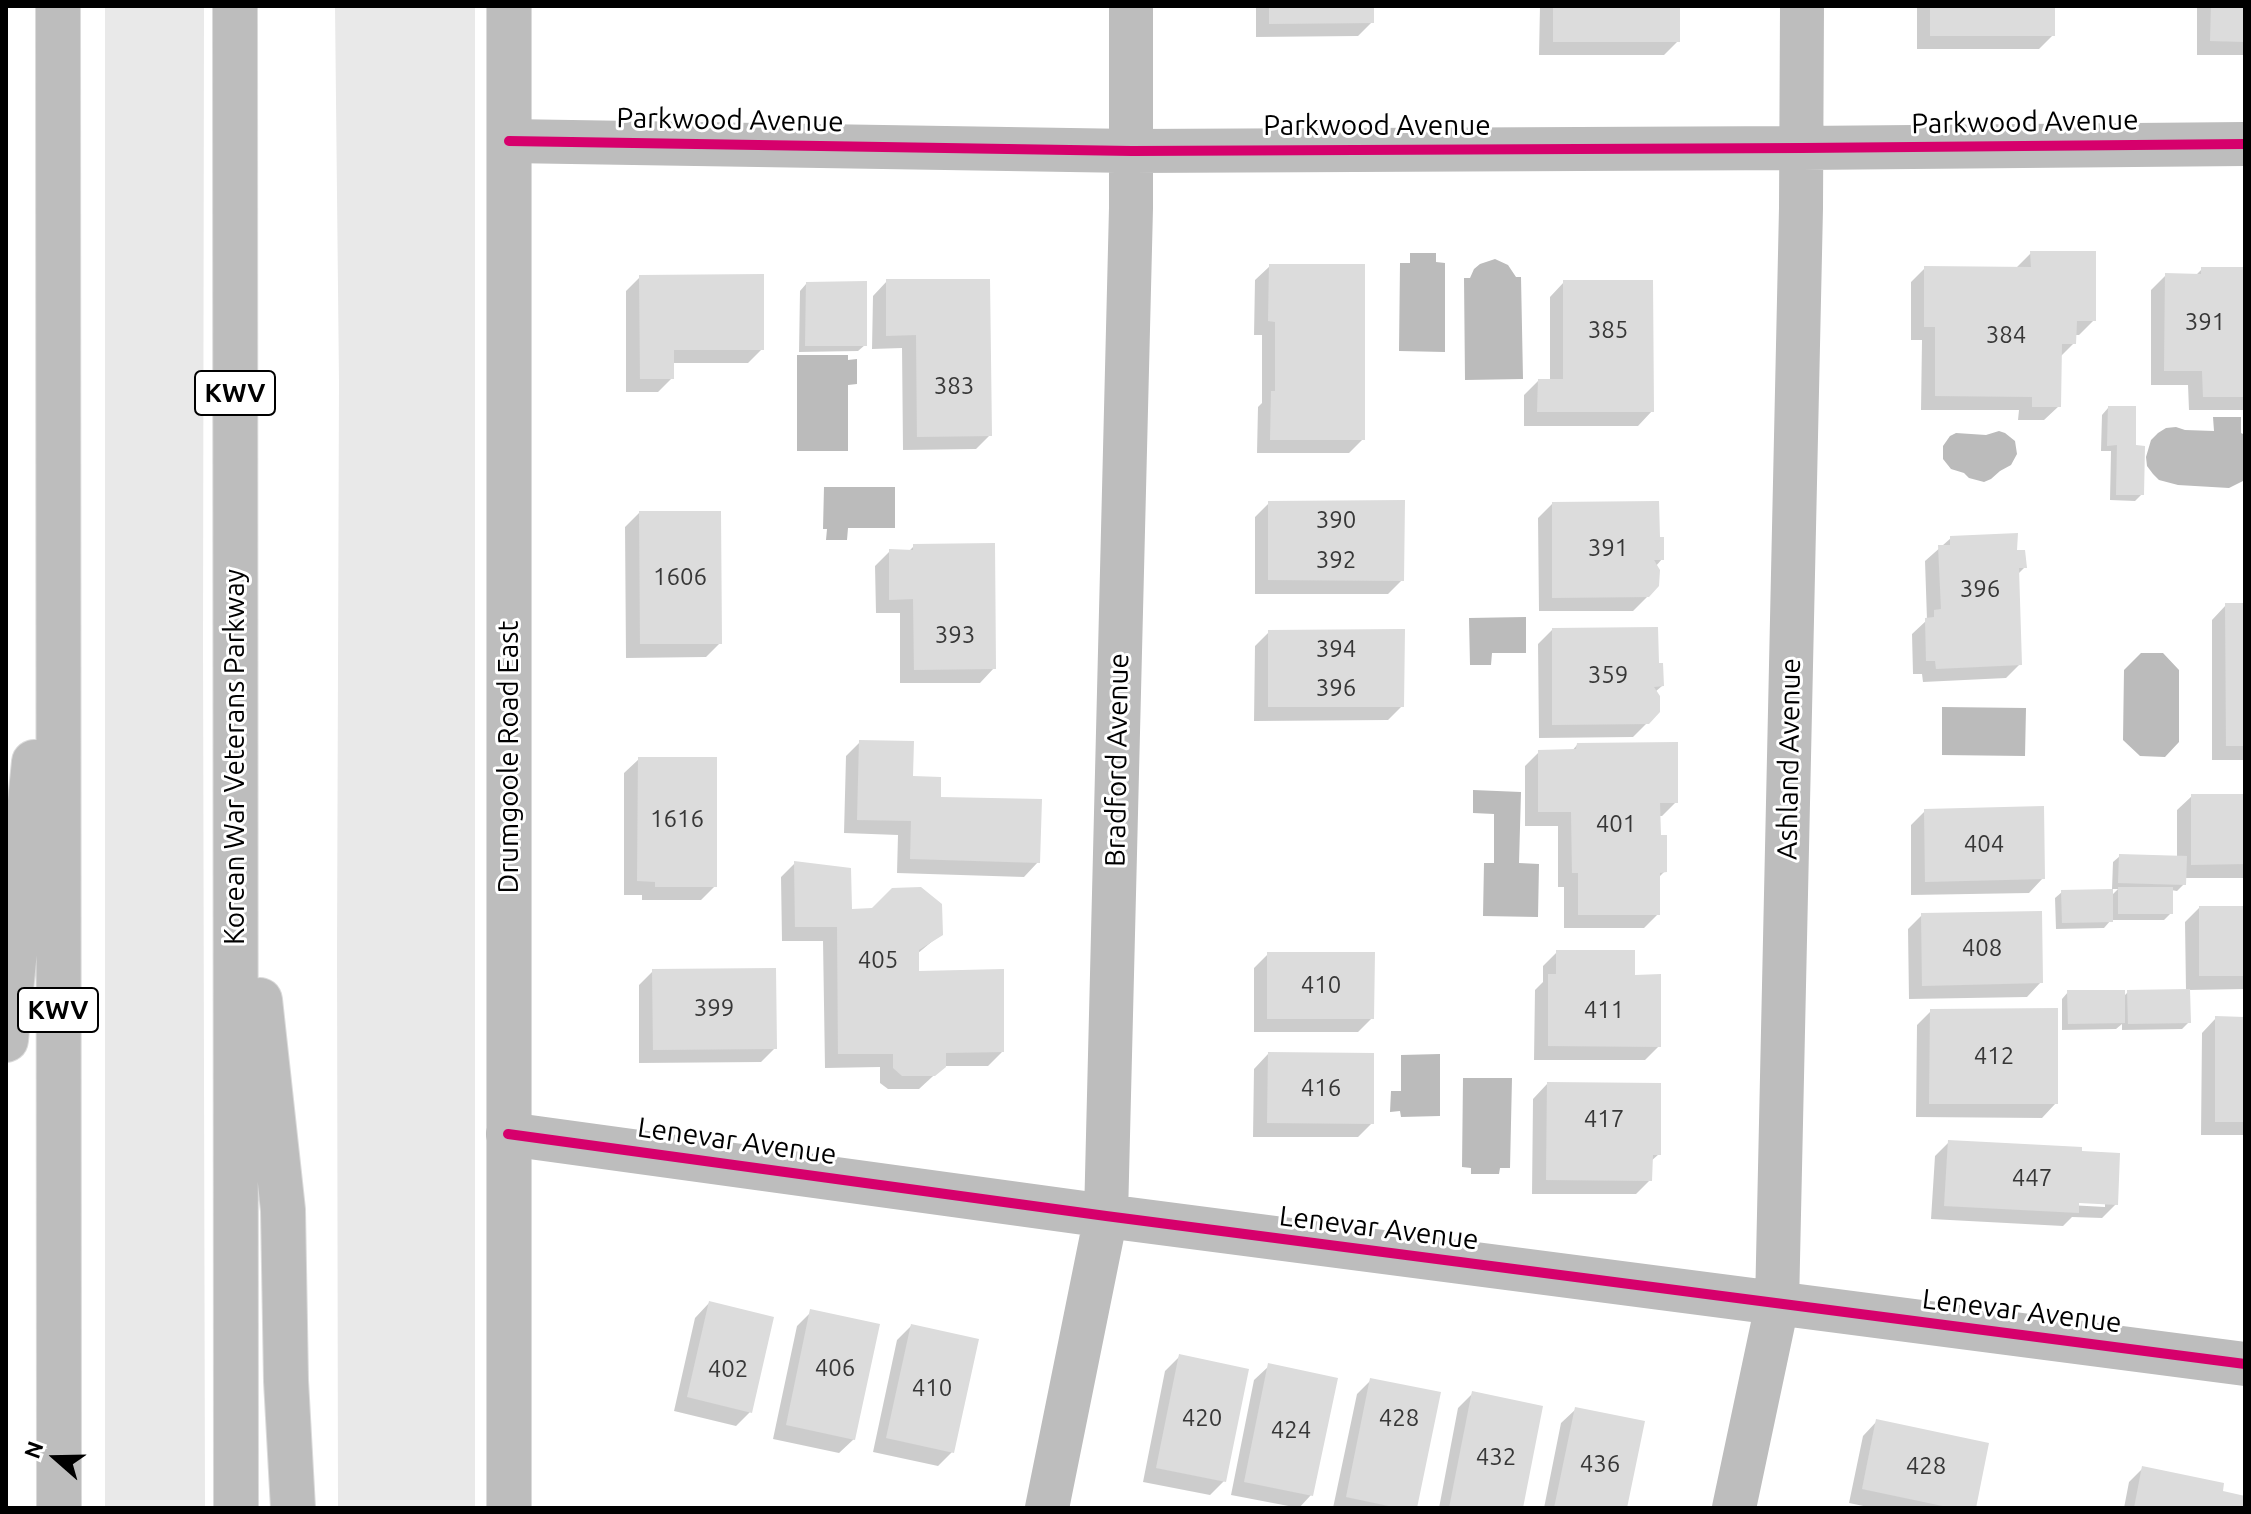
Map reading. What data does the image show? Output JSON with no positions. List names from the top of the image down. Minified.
{"streets":{"main road":["Parkwood Avenue","KWV","Korean War Veterans Parkway","Drumgoole Road East","Ashland Avenue","Bradford Avenue","Lenevar Avenue"]},"crossings":[["Parkwood Avenue","Drumgoole Road East"],["Parkwood Avenue","Ashland Avenue"],["Parkwood Avenue","Bradford Avenue"],["Drumgoole Road East","Lenevar Avenue"],["Ashland Avenue","Lenevar Avenue"],["Bradford Avenue","Lenevar Avenue"]],"house_numbers":["391","385","384","383","390","391","392","1606","396","393","394","359","396","1616","401","404","408","405","410","399","411","412","416","417","447","406","402","410","420","428","424","432","436","428"],"north":"left"}
